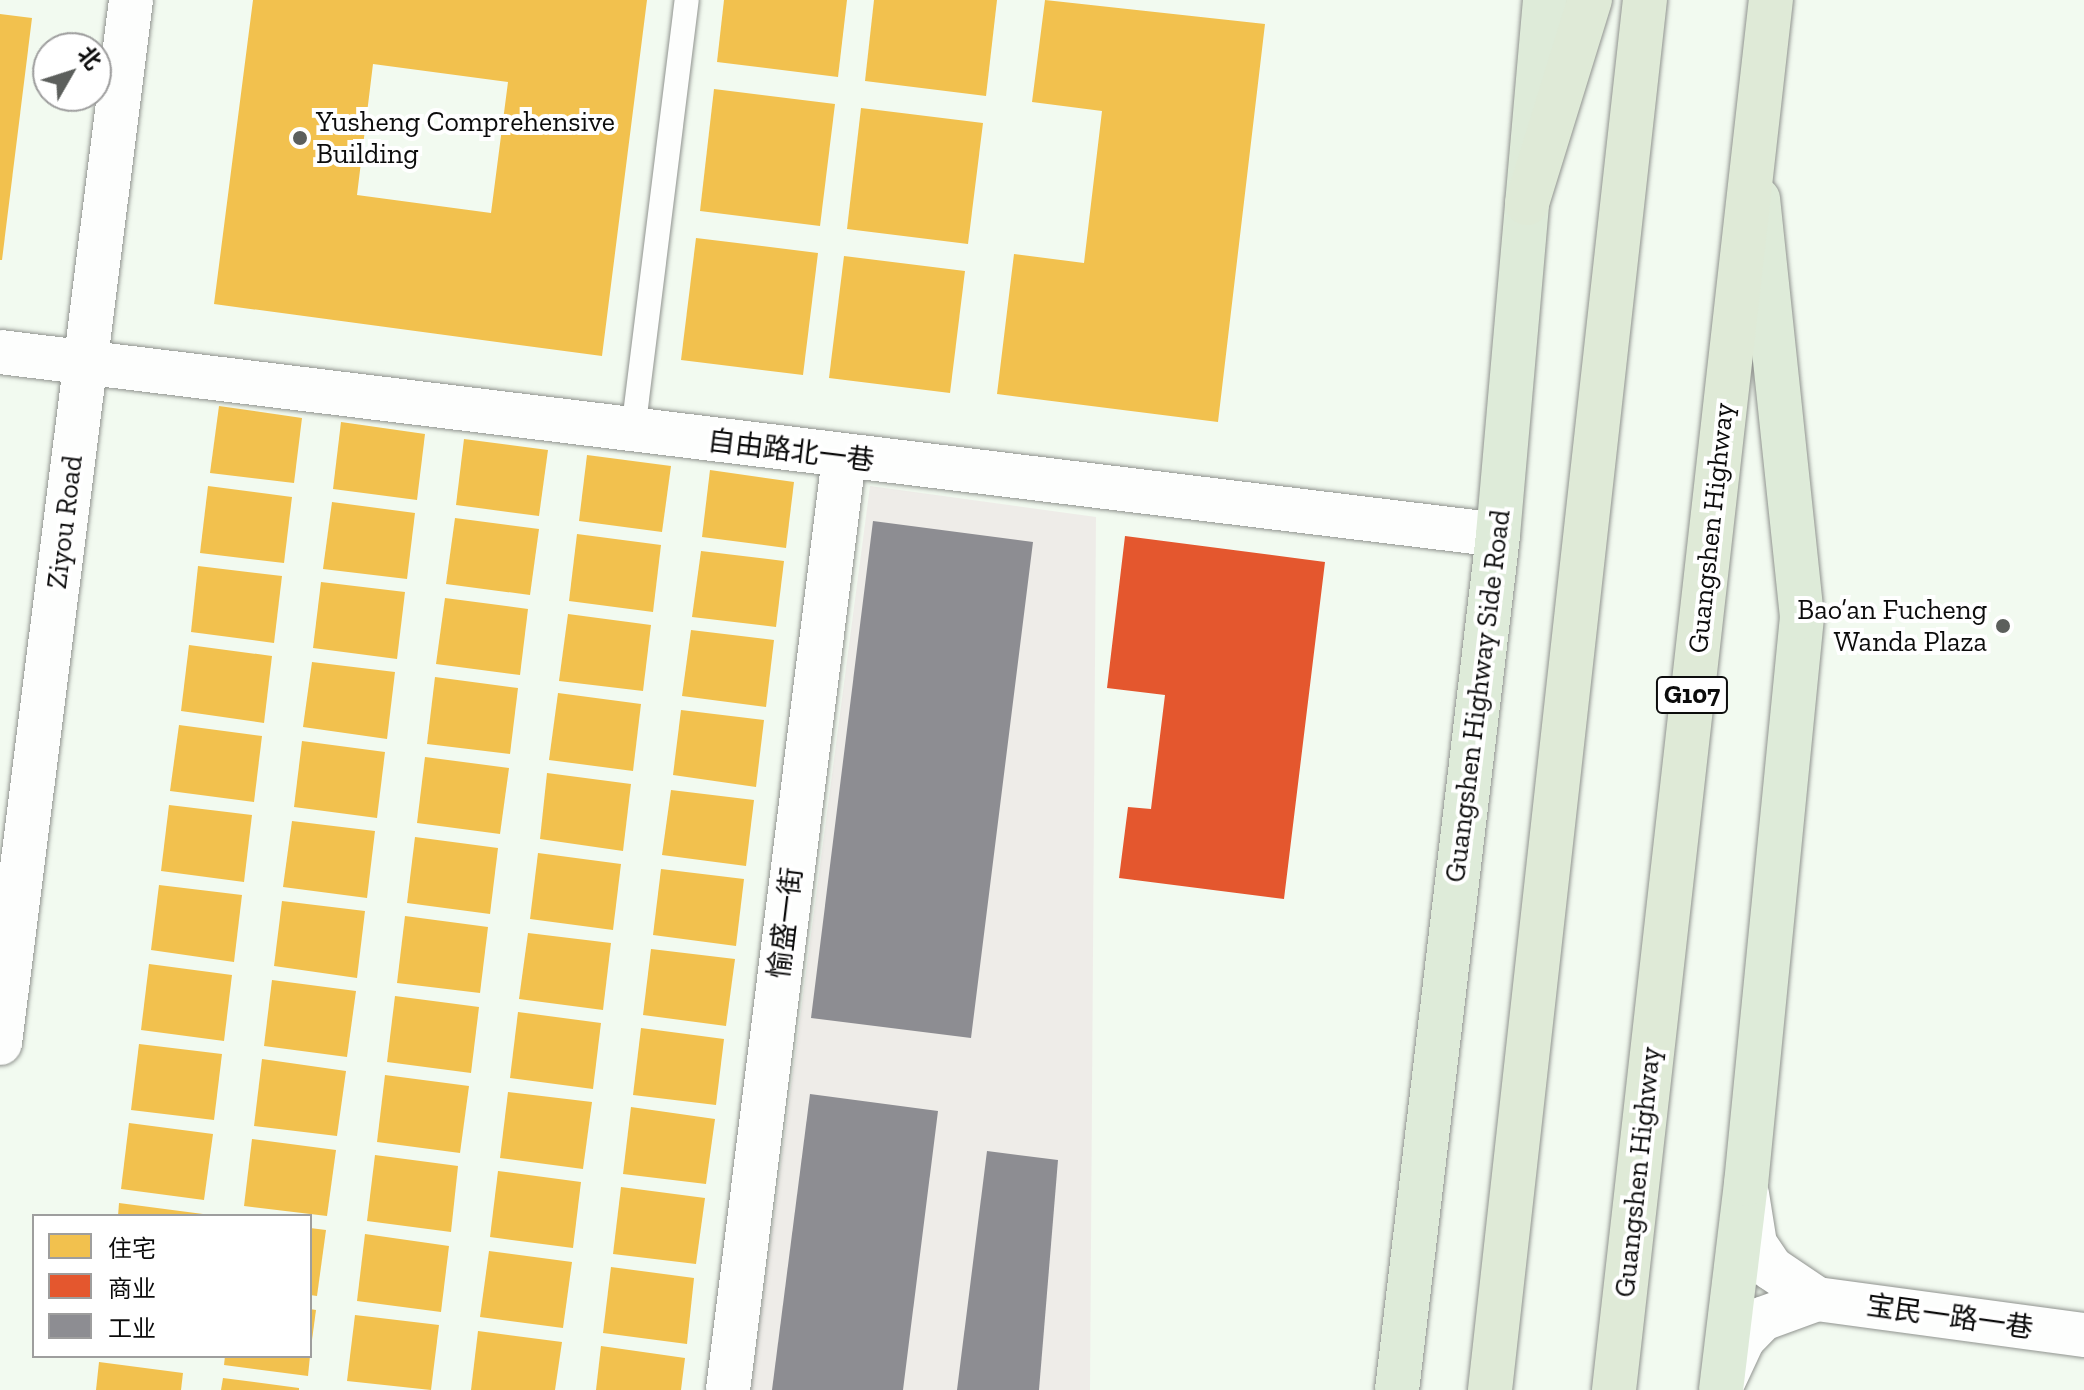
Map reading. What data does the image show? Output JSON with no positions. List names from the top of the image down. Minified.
{"streets":{"highway":["Guangshen Highway","G107"],"main road":["Guangshen Highway Side Road"],"street":["自由路北一巷","Ziyou Road","愉盛一街","宝民一路一巷"]},"crossings":[["自由路北一巷","Ziyou Road"],["自由路北一巷","Guangshen Highway Side Road"],["自由路北一巷","愉盛一街"]],"places":["Yusheng Comprehensive Building","Bao’an Fucheng Wanda Plaza"],"legend":["住宅","商业","工业"],"north":"top right"}
